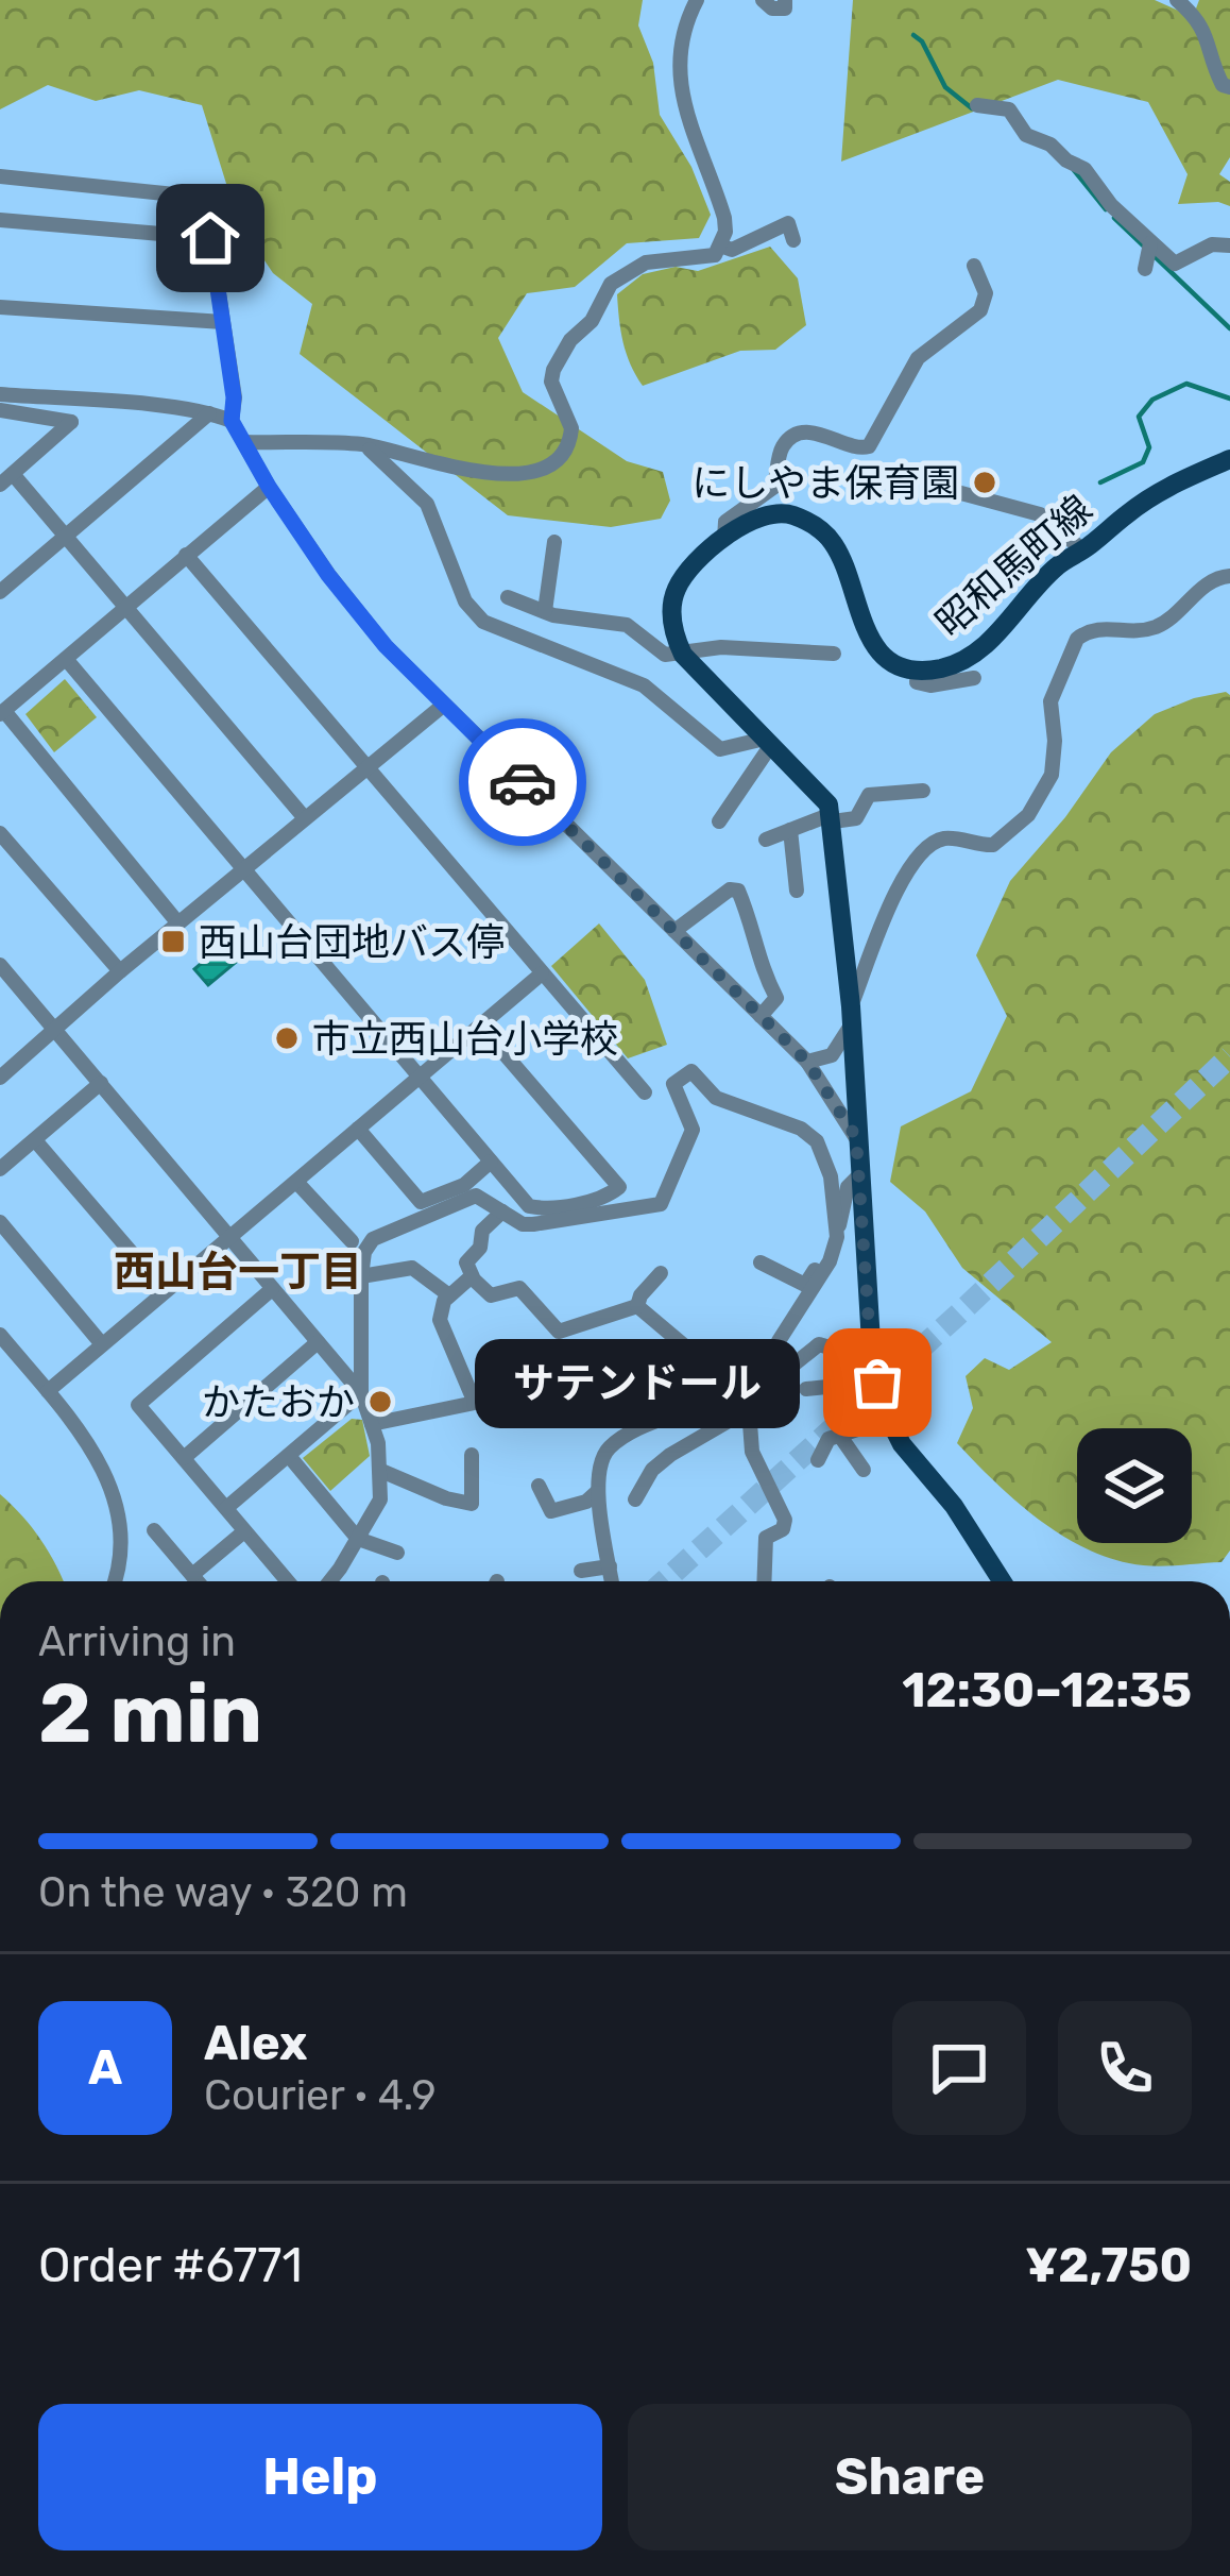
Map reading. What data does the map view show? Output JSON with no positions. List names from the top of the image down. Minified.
{"streets":{"main road":["昭和馬町線"]},"districts":["西山台一丁目"],"places":{"other":["にしやま保育園","市立西山台小学校","サテンドール","かたおか"],"transit":["西山台団地バス停"]},"page":{"bubble":"サテンドール","heading":["2 min","Arriving in","12:30–12:35"],"panel":["Alex","Courier · 4.9","Order #6771","¥2,750"],"bar":"On the way · 320 m","round":"A","buttons":["Help","Share"]}}
